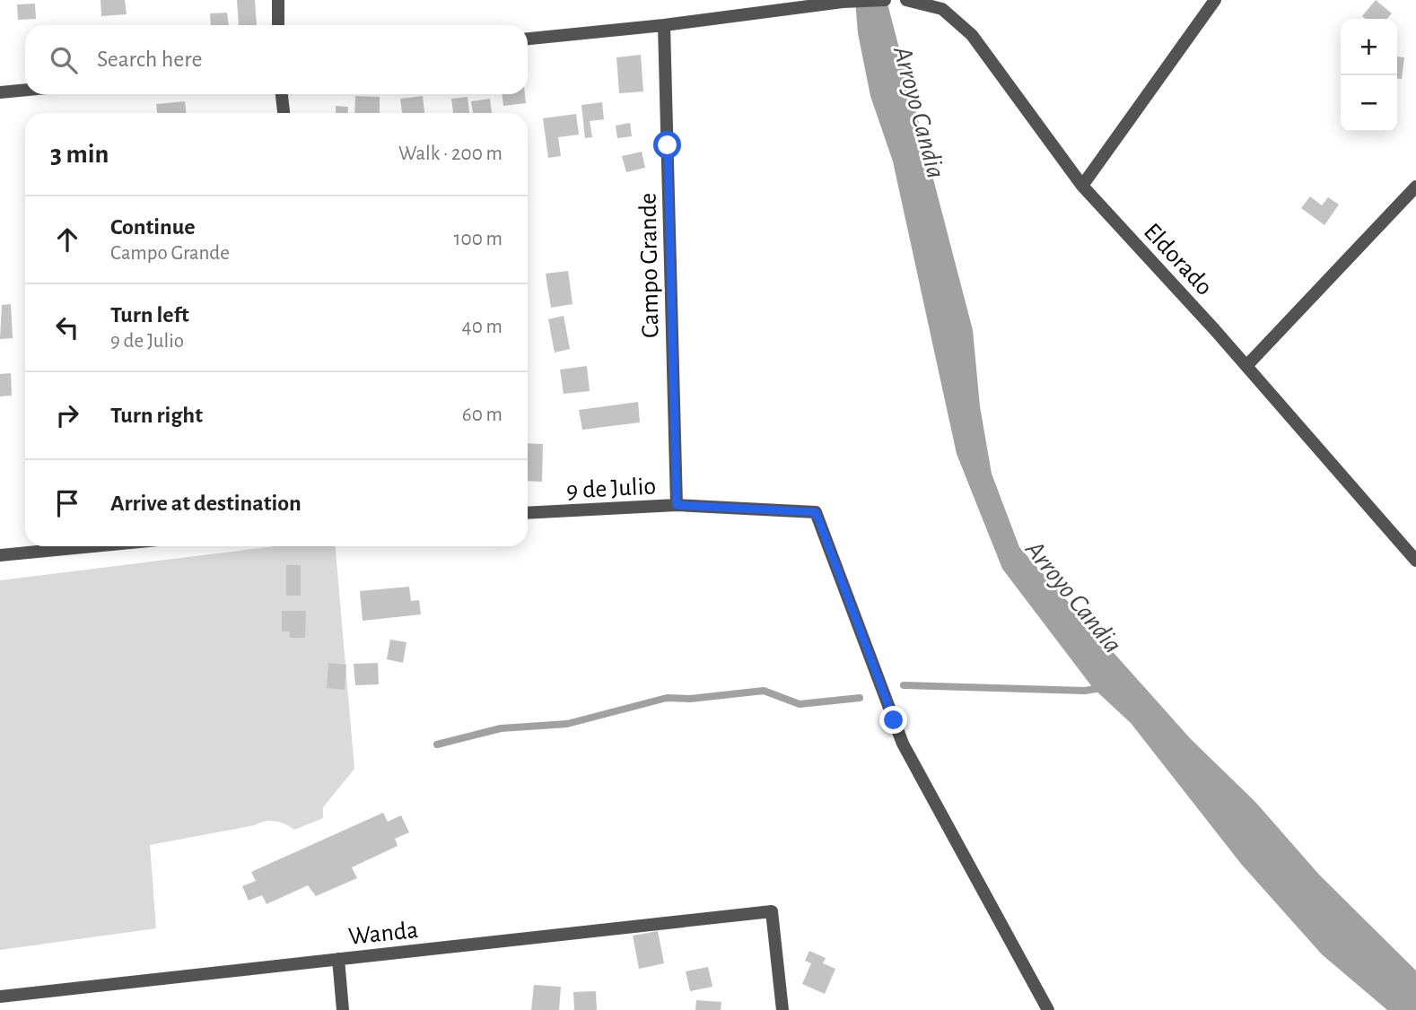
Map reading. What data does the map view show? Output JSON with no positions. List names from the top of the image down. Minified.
{"streets":{"street":["Eldorado","Campo Grande","9 de Julio","Wanda"]},"crossings":[["Campo Grande","9 de Julio"]],"water":["Arroyo Candia"],"page":{"map_buttons":["+","−"],"search":"Search here","heading":["3 min","Walk · 200 m"],"list":[["Continue","Campo Grande","100 m"],["Turn left","9 de Julio","40 m"],["Turn right","60 m"],"Arrive at destination"]}}
